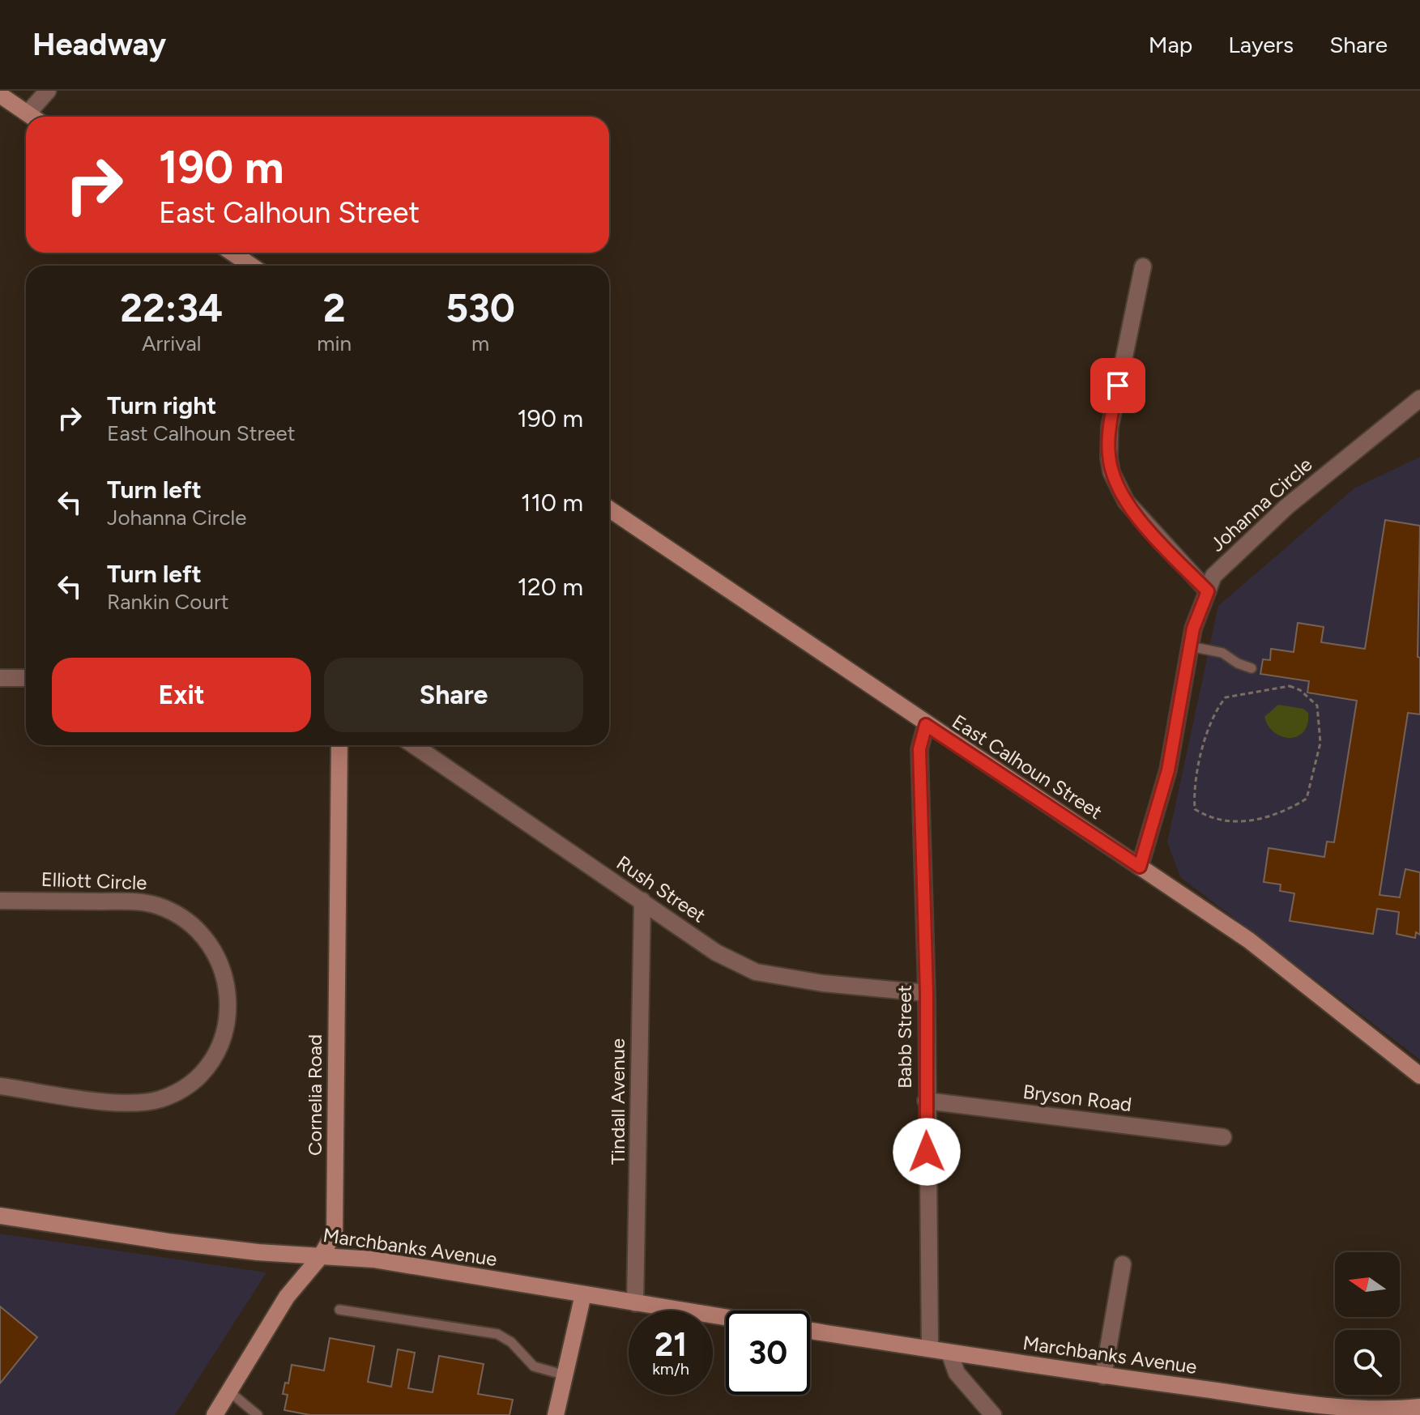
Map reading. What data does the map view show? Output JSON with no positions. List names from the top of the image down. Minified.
{"streets":{"street":["Johanna Circle","East Calhoun Street","Elliott Circle","Rush Street","Babb Street","Cornelia Road","Bryson Road","Tindall Avenue","Marchbanks Avenue"]},"crossings":[["Johanna Circle","East Calhoun Street"],["East Calhoun Street","Babb Street"],["Rush Street","Babb Street"],["Rush Street","Tindall Avenue"],["Babb Street","Bryson Road"],["Babb Street","Marchbanks Avenue"],["Cornelia Road","Marchbanks Avenue"],["Tindall Avenue","Marchbanks Avenue"]],"north":"left","page":{"header":"Headway","nav":["Map","Layers","Share"],"turn":["190 m","East Calhoun Street"],"eta":["22:34","Arrival","2","min","530","m"],"list":[{"name":"Turn right","note":"East Calhoun Street","value":"190 m"},{"name":"Turn left","note":"Johanna Circle","value":"110 m"},{"name":"Turn left","note":"Rankin Court","value":"120 m"}],"buttons":["Exit","Share"],"speed":"21 km/h","limit":"30"}}
